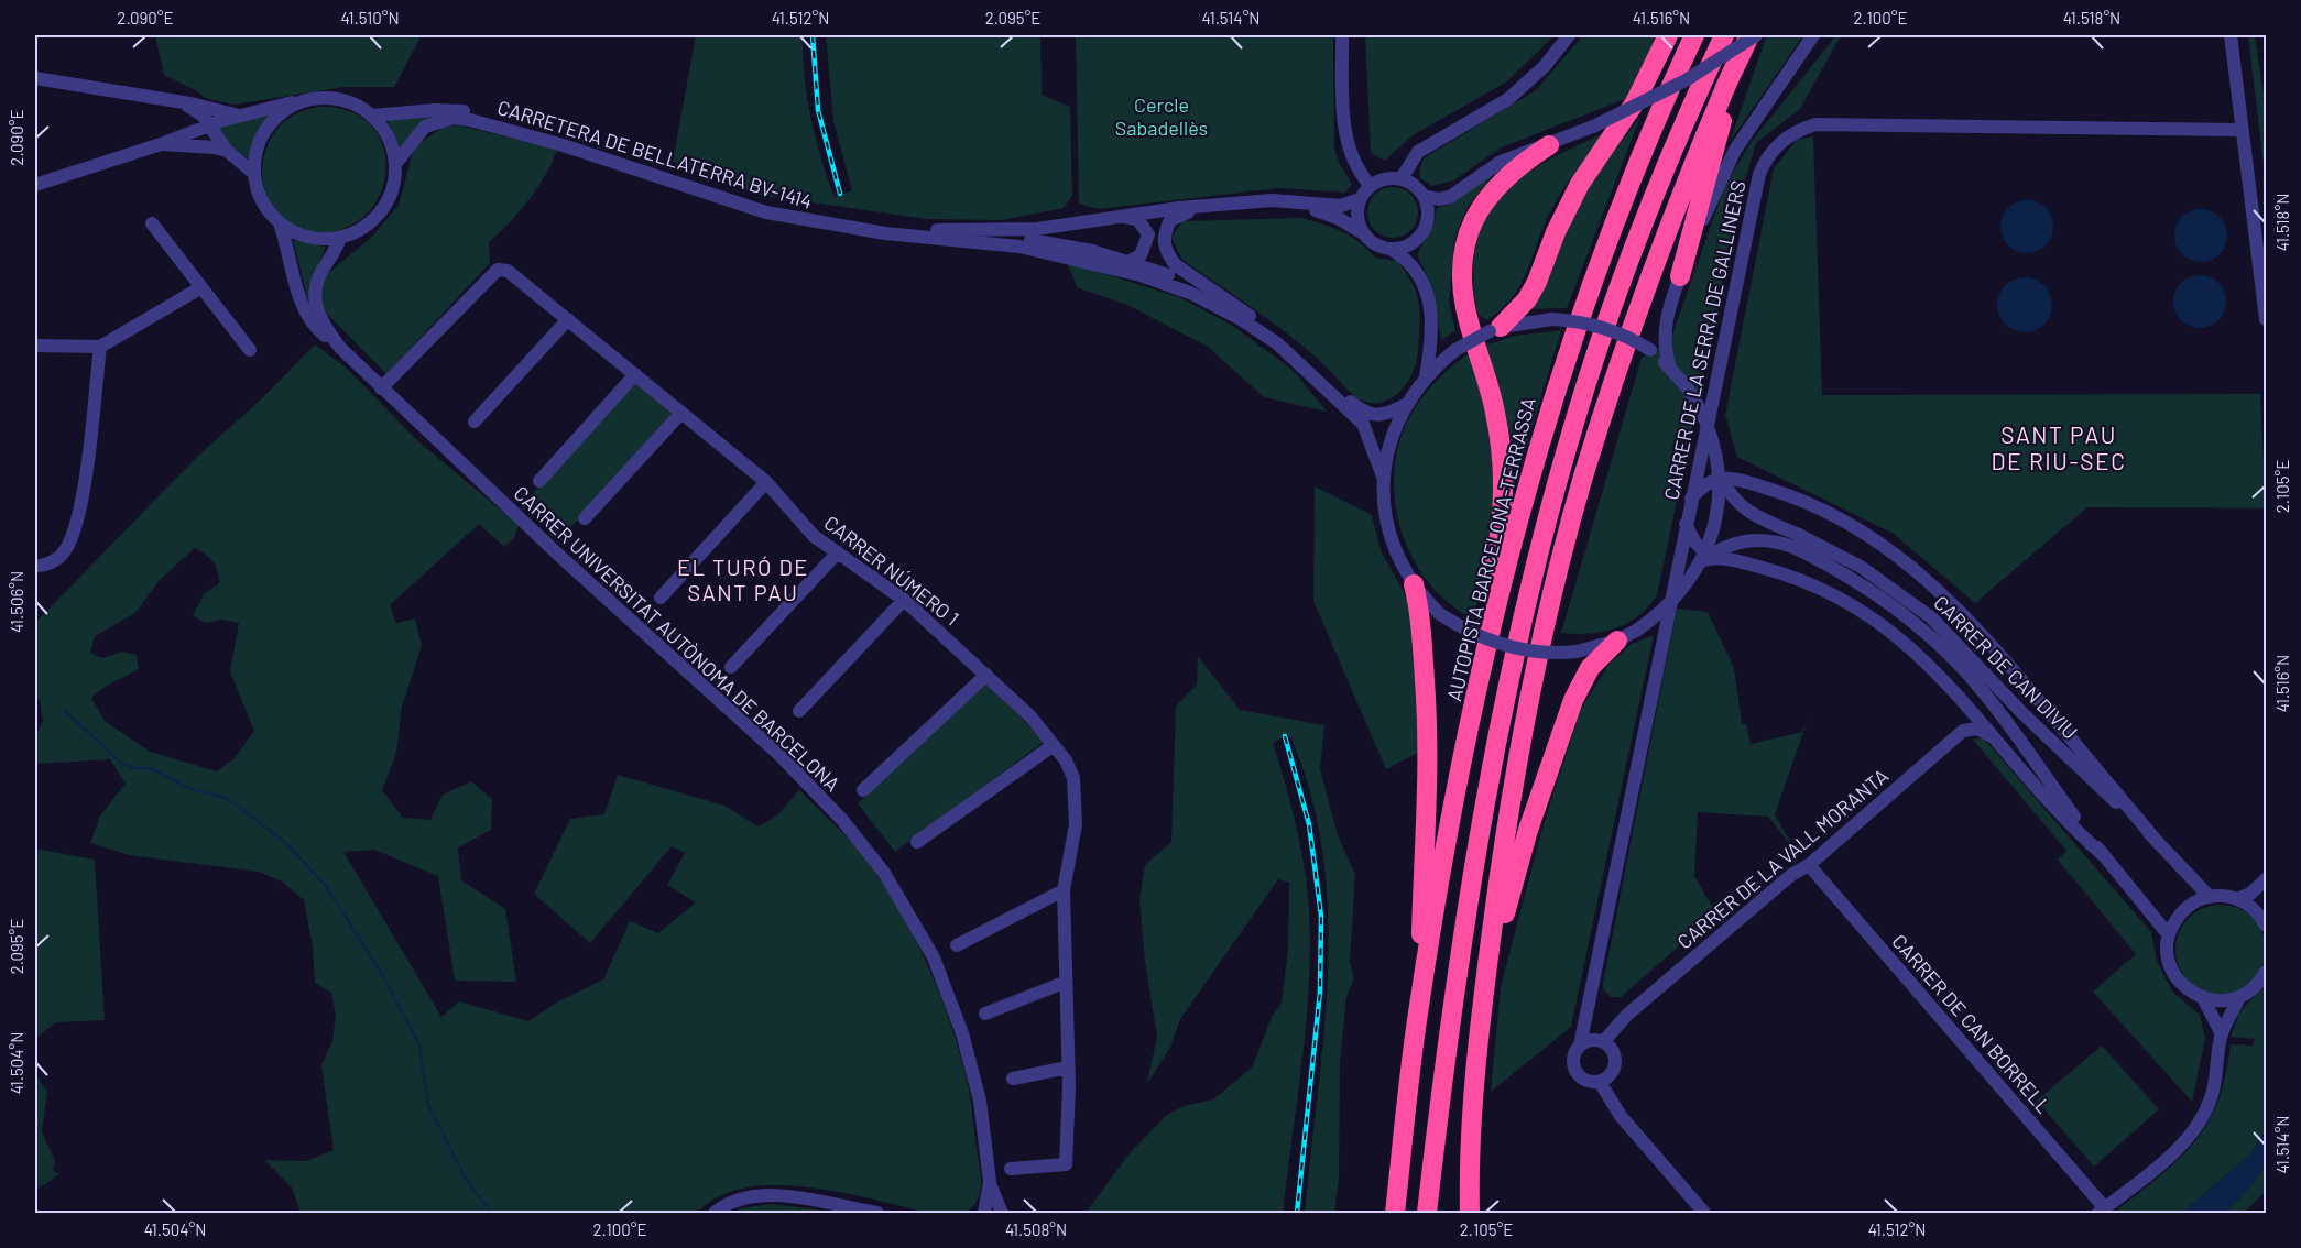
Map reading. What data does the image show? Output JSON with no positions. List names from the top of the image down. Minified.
{"streets":{"highway":["AUTOPISTA BARCELONA-TERRASSA"],"street":["CARRETERA DE BELLATERRA BV-1414","CARRER DE LA SERRA DE GALLINERS","CARRER NÚMERO 1","CARRER UNIVERSITAT AUTÒNOMA DE BARCELONA","CARRER DE CAN DIVIU","CARRER DE LA VALL MORANTA","CARRER DE CAN BORRELL"]},"crossings":[["CARRETERA DE BELLATERRA BV-1414","CARRER UNIVERSITAT AUTÒNOMA DE BARCELONA"],["CARRER DE LA SERRA DE GALLINERS","CARRER DE CAN DIVIU"],["CARRER DE LA SERRA DE GALLINERS","CARRER DE LA VALL MORANTA"],["CARRER NÚMERO 1","CARRER UNIVERSITAT AUTÒNOMA DE BARCELONA"],["CARRER DE CAN DIVIU","CARRER DE LA VALL MORANTA"],["CARRER DE LA VALL MORANTA","CARRER DE CAN BORRELL"]],"districts":["SANT PAU DE RIU-SEC","EL TURÓ DE SANT PAU"],"parks":["Cercle Sabadellès"],"coordinates":["2.090°E","41.510°N","41.512°N","2.095°E","41.514°N","41.516°N","2.100°E","41.518°N","2.105°E","41.506°N","41.504°N","41.508°N"]}
